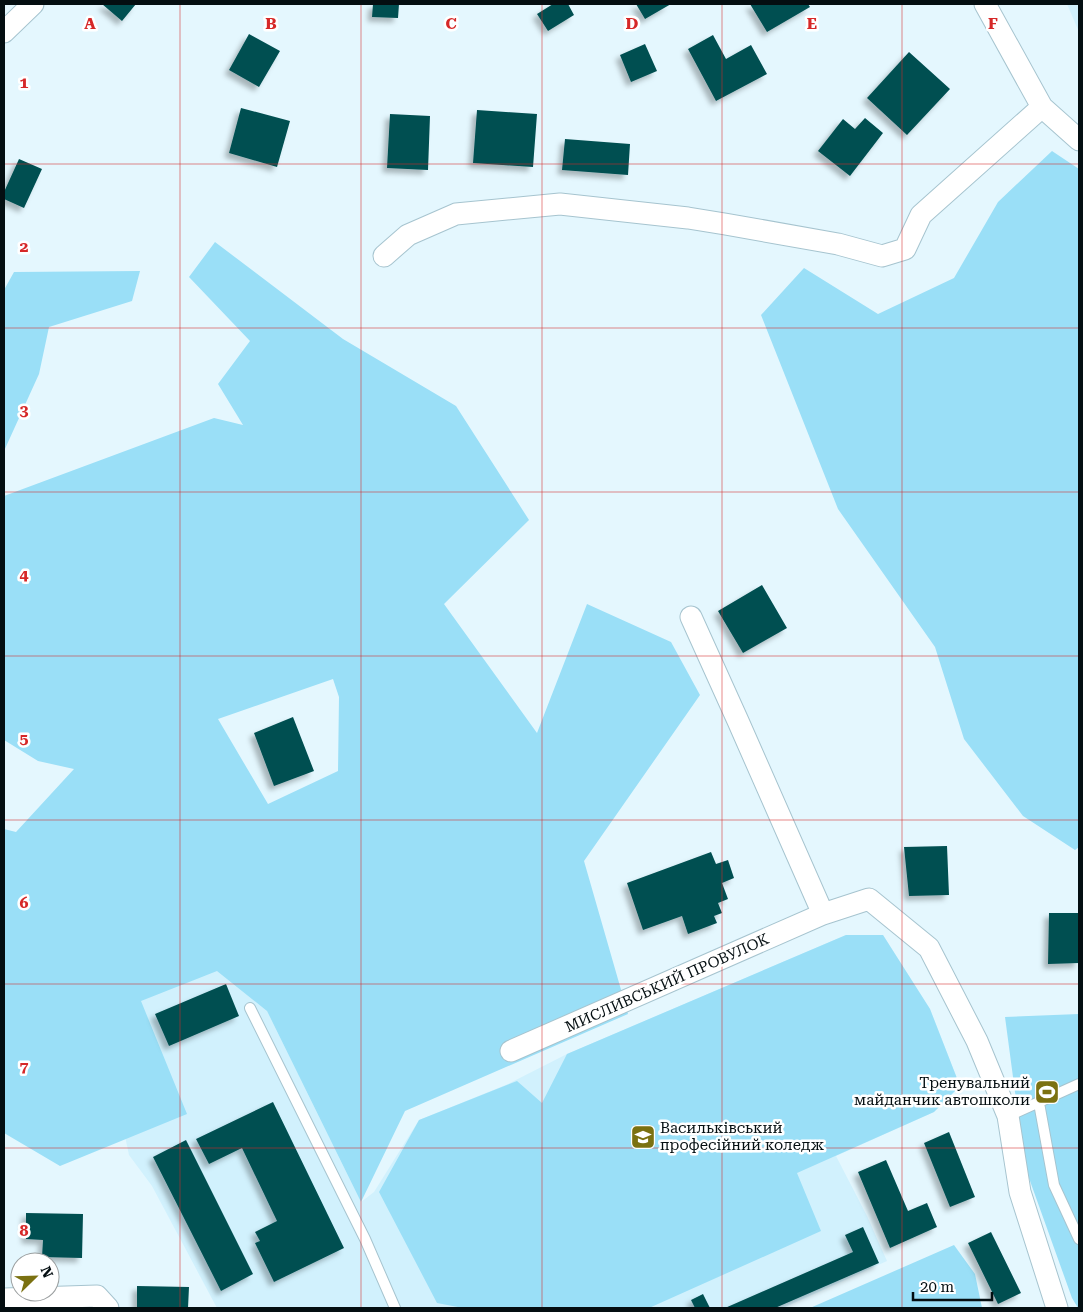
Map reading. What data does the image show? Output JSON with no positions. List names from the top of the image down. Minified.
{"streets":{"street":["МИСЛИВСЬКИЙ ПРОВУЛОК"]},"places":{"sports":["Тренувальний майданчик автошколи"],"school or university":["Васильківський професійний коледж"]},"scale_bar":"20 m","north":"top right","grid":{"columns":["A","B","C","D","E","F"],"rows":["1","2","3","4","5","6","7","8"]}}
